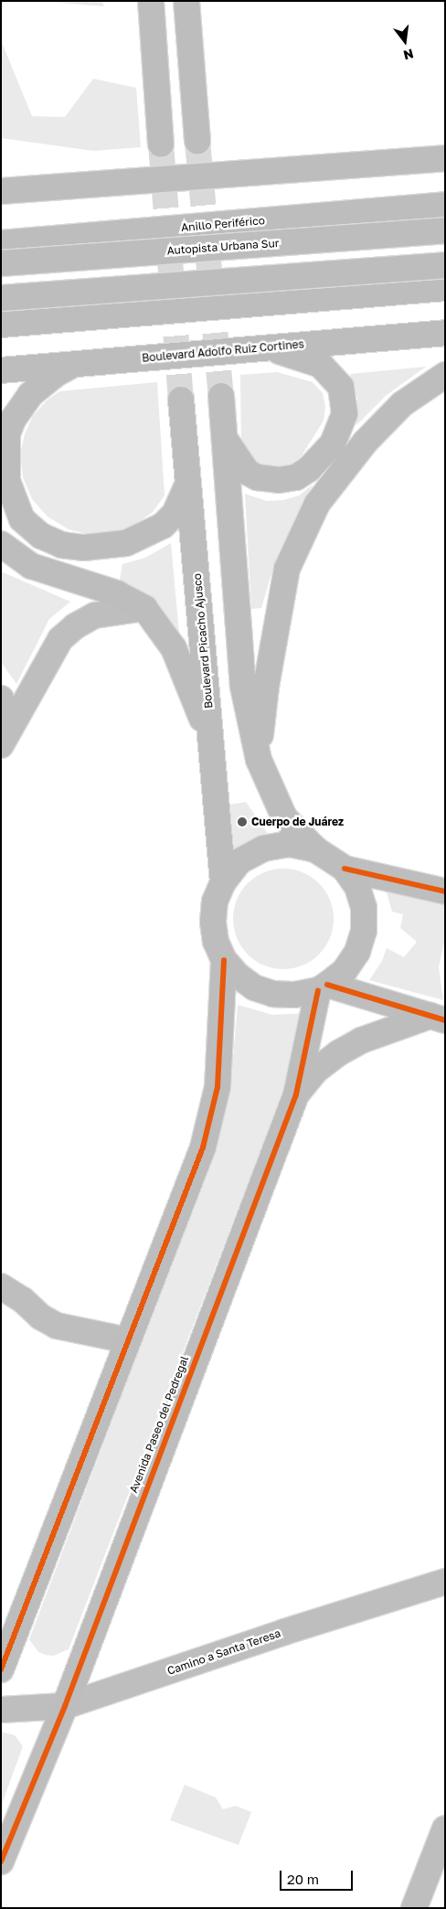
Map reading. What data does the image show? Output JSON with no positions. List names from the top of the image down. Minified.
{"streets":{"main road":["Anillo Periférico","Autopista Urbana Sur","Boulevard Adolfo Ruiz Cortines","Boulevard Picacho Ajusco","Avenida Paseo del Pedregal"],"street":["Camino a Santa Teresa"]},"crossings":[["Boulevard Picacho Ajusco","Avenida Paseo del Pedregal"],["Avenida Paseo del Pedregal","Camino a Santa Teresa"]],"places":["Cuerpo de Juárez"],"scale_bar":"20 m","north":"bottom"}
